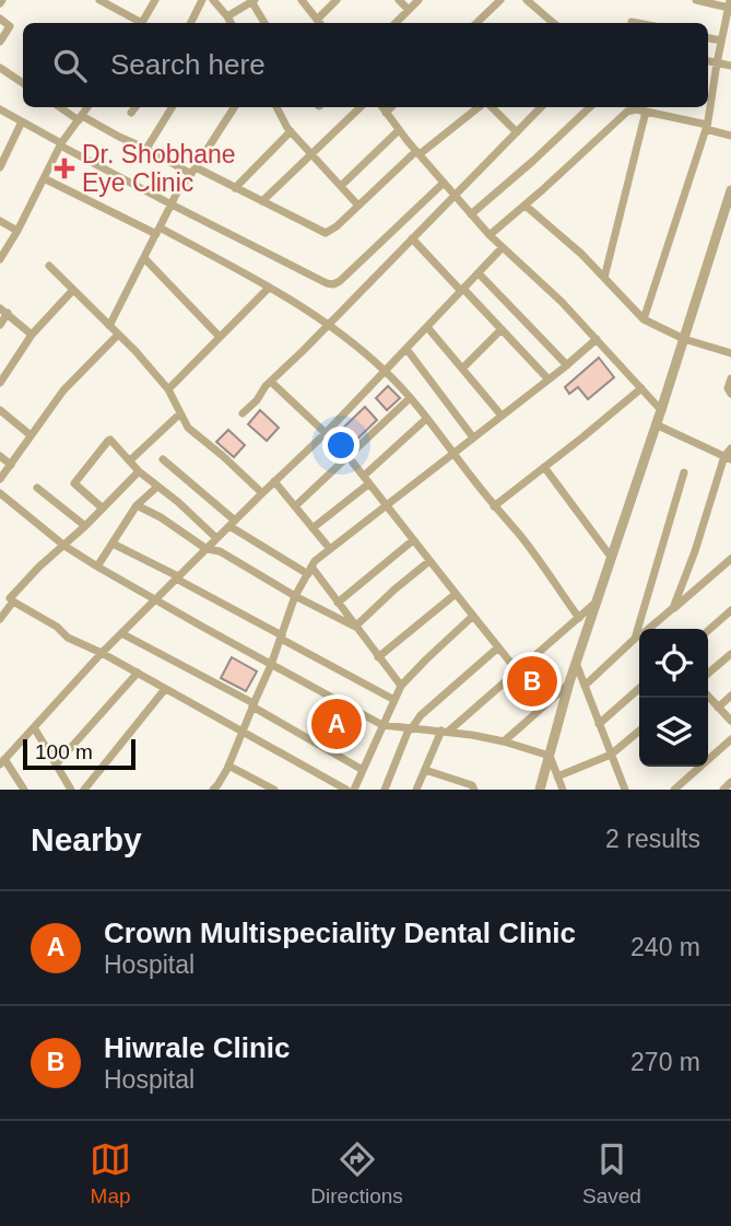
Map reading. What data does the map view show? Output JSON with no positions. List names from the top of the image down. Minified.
{"places":{"health":["Dr. Shobhane Eye Clinic"]},"scale_bar":"100 m","page":{"search":"Search here","pins":["B","A"],"scale":"100 m","heading":["Nearby","2 results"],"list":[{"mark":"A","name":"Crown Multispeciality Dental Clinic","note":"Hospital","value":"240 m"},{"mark":"B","name":"Hiwrale Clinic","note":"Hospital","value":"270 m"}],"nav":["Map","Directions","Saved"]}}
